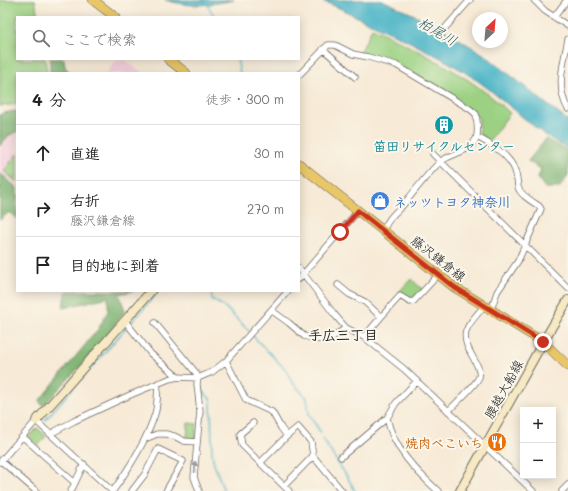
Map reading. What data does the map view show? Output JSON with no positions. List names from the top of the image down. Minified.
{"streets":{"main road":["藤沢鎌倉線","腰越大船線"]},"crossings":[["藤沢鎌倉線","腰越大船線"]],"districts":["手広三丁目"],"water":["柏尾川"],"places":{"building":["笛田リサイクルセンター"],"shop":["ネッツトヨタ神奈川"],"restaurant":["焼肉べこいち"]},"north":"top right","page":{"search":"ここで検索","heading":["4 分","徒歩 · 300 m"],"list":[["直進","30 m"],["右折","藤沢鎌倉線","270 m"],"目的地に到着"],"map_buttons":["+","−"]}}
